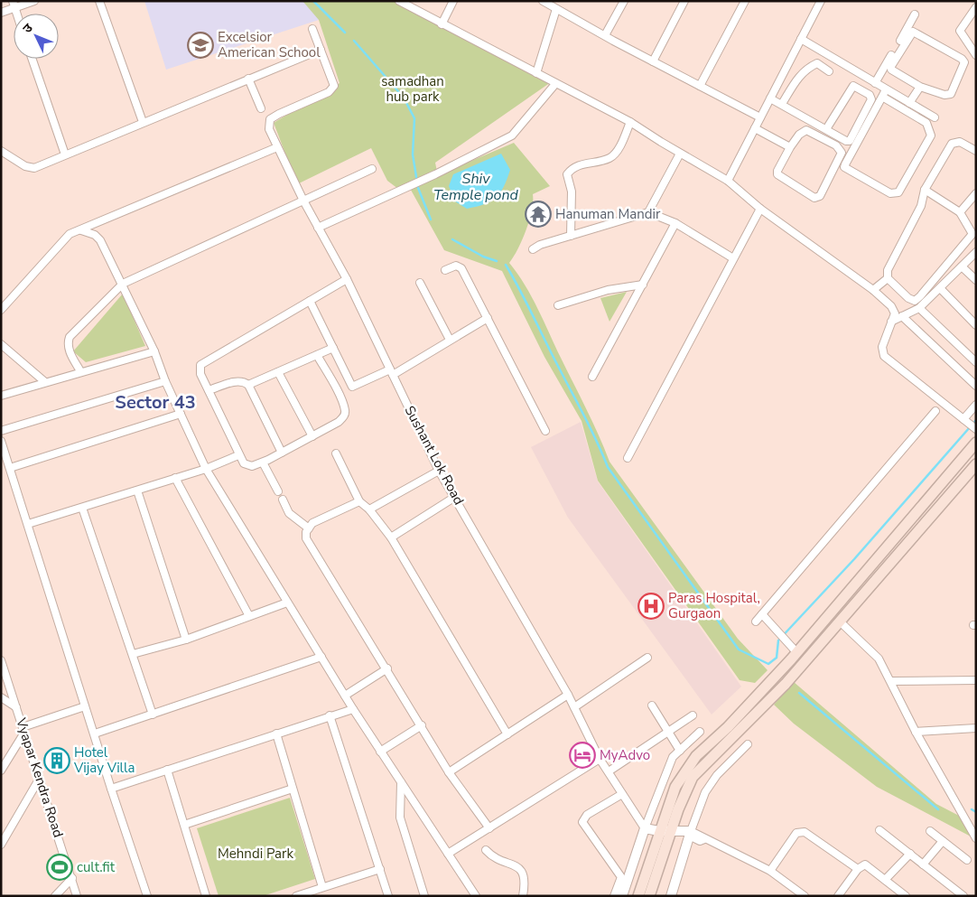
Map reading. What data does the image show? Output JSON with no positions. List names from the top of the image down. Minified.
{"streets":{"street":["Sushant Lok Road","Vyapar Kendra Road"]},"districts":["Sector 43"],"water":["Shiv Temple pond"],"parks":["samadhan hub park","Mehndi Park"],"places":{"school or university":["Excelsior American School"],"temple":["Hanuman Mandir"],"hospital":["Paras Hospital, Gurgaon"],"hotel":["MyAdvo"],"building":["Hotel Vijay Villa"],"sports":["cult.fit"]},"north":"top left"}
